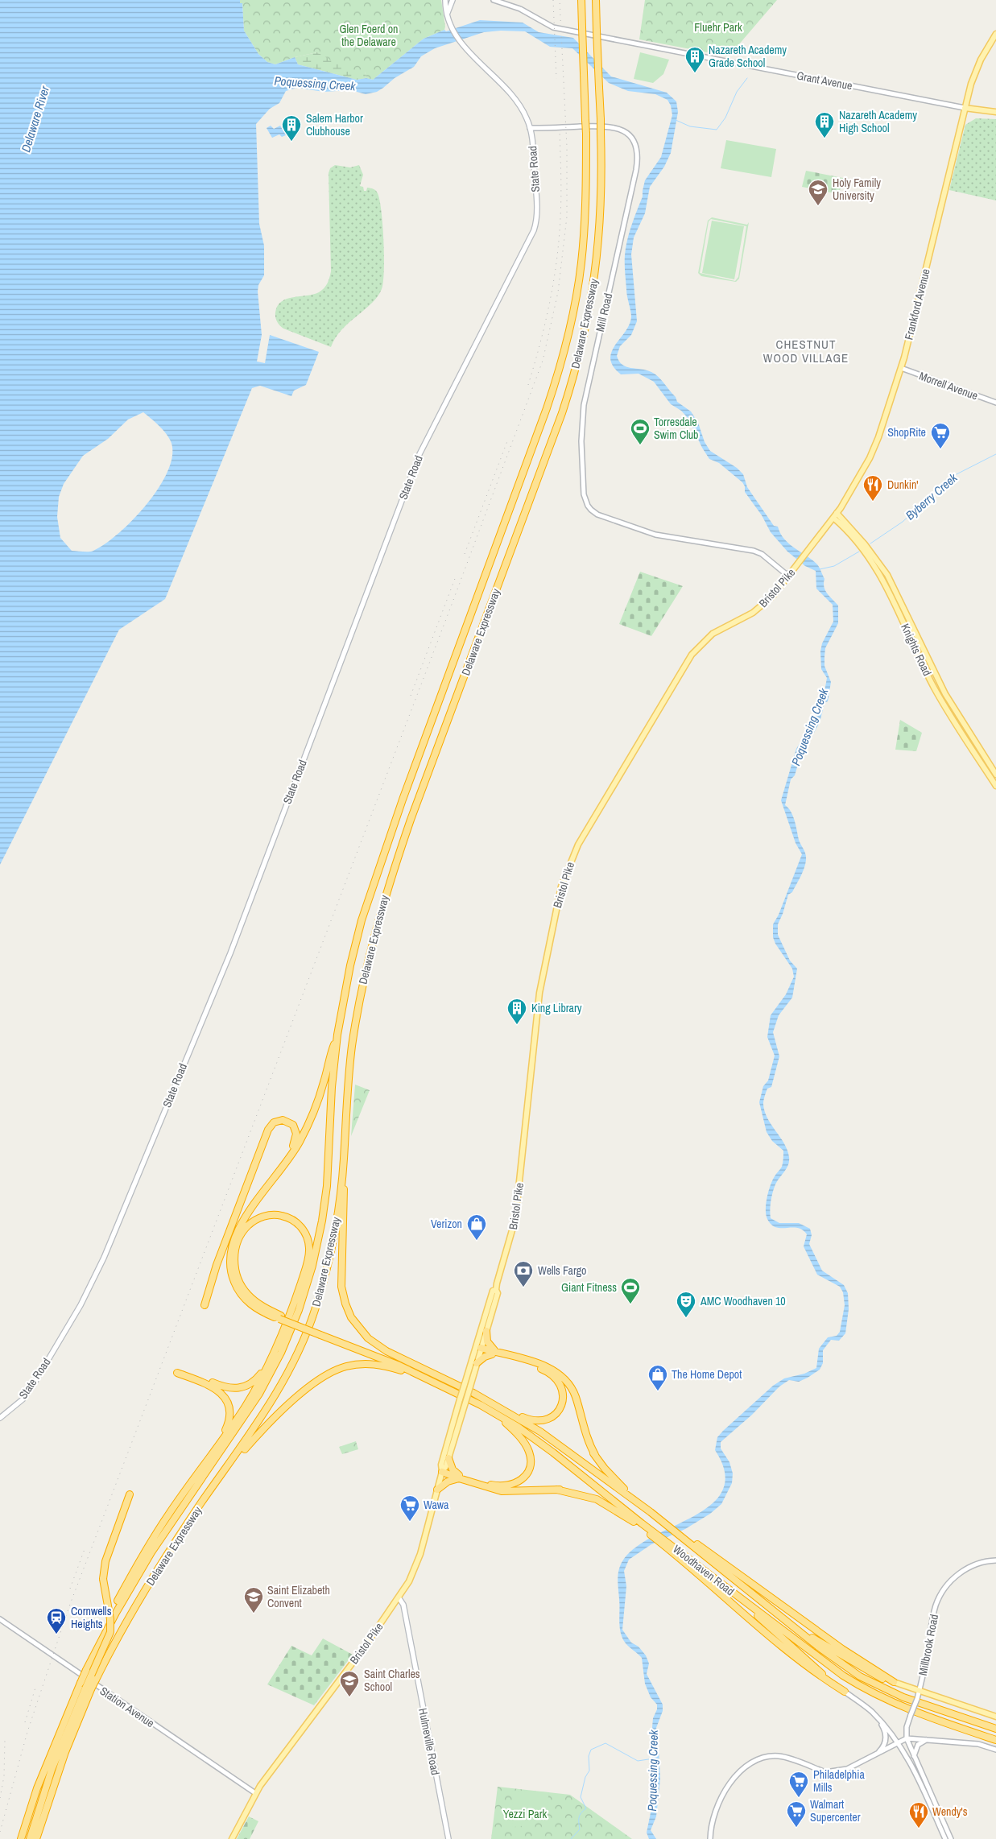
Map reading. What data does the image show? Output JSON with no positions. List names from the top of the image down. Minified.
{"streets":{"highway":["Delaware Expressway","Woodhaven Road"],"main road":["Grant Avenue","State Road","Frankford Avenue","Bristol Pike","Knights Road","Hulmeville Road"],"street":["Mill Road","Morrell Avenue","Millbrook Road","Station Avenue"]},"crossings":[["Grant Avenue","Frankford Avenue"],["State Road","Mill Road"],["Frankford Avenue","Morrell Avenue"],["Frankford Avenue","Bristol Pike"],["Frankford Avenue","Knights Road"],["Mill Road","Bristol Pike"],["Bristol Pike","Station Avenue"],["Bristol Pike","Hulmeville Road"]],"districts":["CHESTNUT WOOD VILLAGE"],"water":["Poquessing Creek","Delaware River","Byberry Creek"],"parks":["Fluehr Park","Glen Foerd on the Delaware","Yezzi Park"],"places":{"building":["Nazareth Academy Grade School","Nazareth Academy High School","Salem Harbor Clubhouse","King Library"],"school or university":["Holy Family University","Saint Elizabeth Convent","Saint Charles School"],"sports":["Torresdale Swim Club","Giant Fitness"],"supermarket":["ShopRite","Wawa","Philadelphia Mills","Walmart Supercenter"],"restaurant":["Dunkin'","Wendy's"],"shop":["Verizon","The Home Depot"],"bank":["Wells Fargo"],"theatre":["AMC Woodhaven 10"],"station":["Cornwells Heights"]}}
